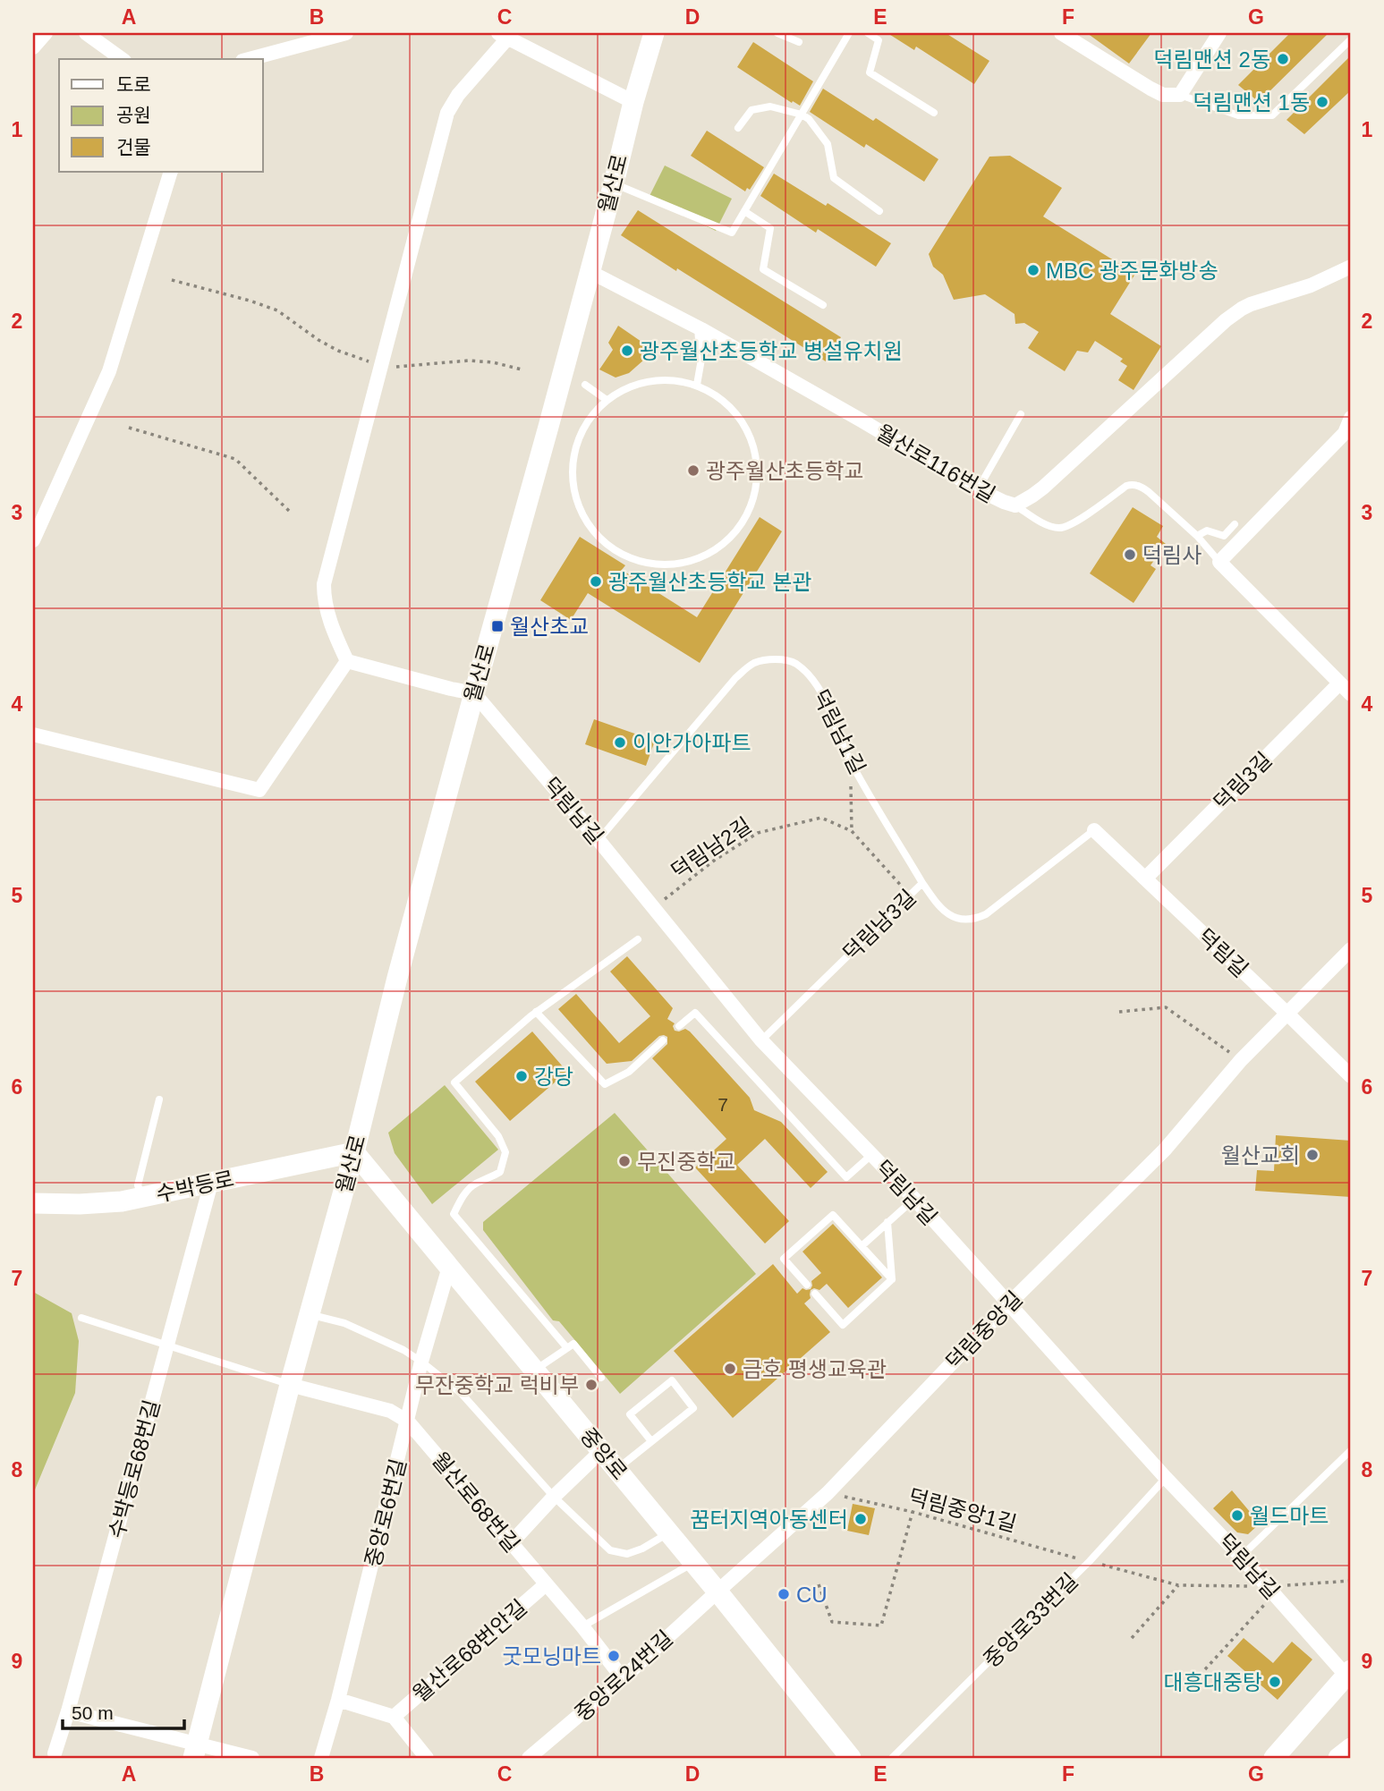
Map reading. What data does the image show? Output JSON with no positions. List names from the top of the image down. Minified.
{"streets":{"street":["월산로","월산로116번길","덕림3길","덕림남길","덕림길","수박등로","덕림중앙길","중앙로","수박등로68번길","월산로68번길","중앙로6번길","월산로68번안길","중앙로24번길"],"lane":["덕림남1길","덕림남3길","중앙로33번길"],"path":["덕림남2길","덕림중앙1길"]},"crossings":[["월산로","월산로116번길"],["월산로","덕림남길"],["월산로","수박등로"],["월산로","중앙로"],["월산로","월산로68번길"],["덕림남1길","덕림남길"],["덕림남1길","덕림남3길"],["덕림3길","덕림길"],["덕림남길","덕림남2길"],["덕림남길","덕림남3길"],["덕림남길","덕림중앙길"],["덕림남길","덕림중앙1길"],["덕림남길","중앙로33번길"],["덕림남2길","덕림남3길"],["덕림남3길","덕림길"],["덕림길","덕림중앙길"],["수박등로","중앙로"],["수박등로","수박등로68번길"],["덕림중앙길","중앙로"],["덕림중앙길","덕림중앙1길"],["덕림중앙길","중앙로24번길"],["중앙로","중앙로6번길"],["중앙로","중앙로24번길"],["월산로68번길","중앙로6번길"],["월산로68번길","월산로68번안길"],["월산로68번길","중앙로24번길"],["덕림중앙1길","중앙로33번길"]],"places":{"other":["덕림맨션 2동","덕림맨션 1동","MBC 광주문화방송","광주월산초등학교 병설유치원","광주월산초등학교","덕림사","광주월산초등학교 본관","이안가아파트","강당","월산교회","무진중학교","금호 평생교육관","무잔중학교 럭비부","월드마트","꿈터지역아동센터","CU","굿모닝마트","대흥대중탕"],"transit":["월산초교"]},"house_numbers":["7"],"legend":["도로","공원","건물"],"scale_bar":"50 m","grid":{"columns":["A","B","C","D","E","F","G"],"rows":["1","2","3","4","5","6","7","8","9"]}}
